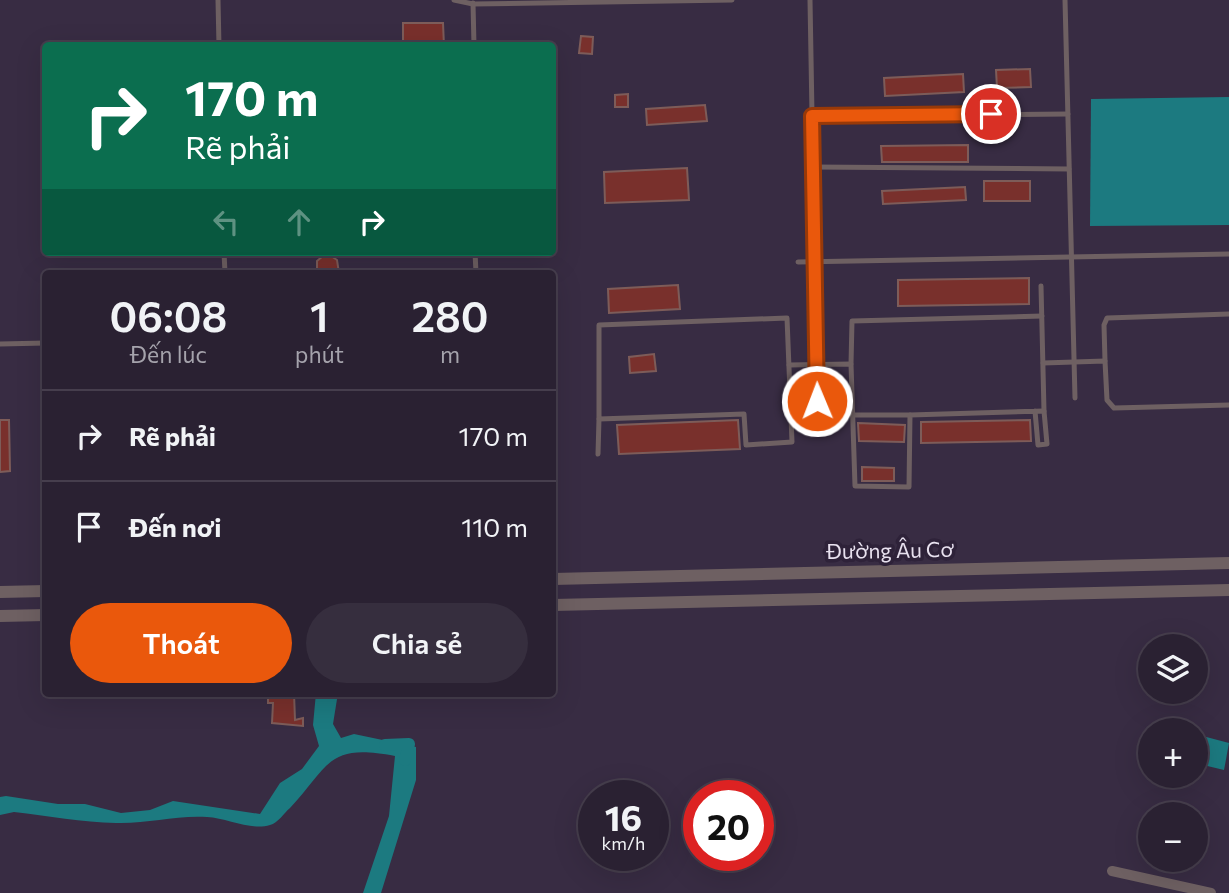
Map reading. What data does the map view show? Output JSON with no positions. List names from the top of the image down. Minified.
{"streets":{"street":["Đường Âu Cơ"]},"page":{"turn":["170 m","Rẽ phải"],"eta":["06:08","Đến lúc","1","phút","280","m"],"list":[{"name":"Rẽ phải","value":"170 m"},{"name":"Đến nơi","value":"110 m"}],"buttons":["Thoát","Chia sẻ"],"map_buttons":["+","−"],"speed":"16 km/h","limit":"20"}}
